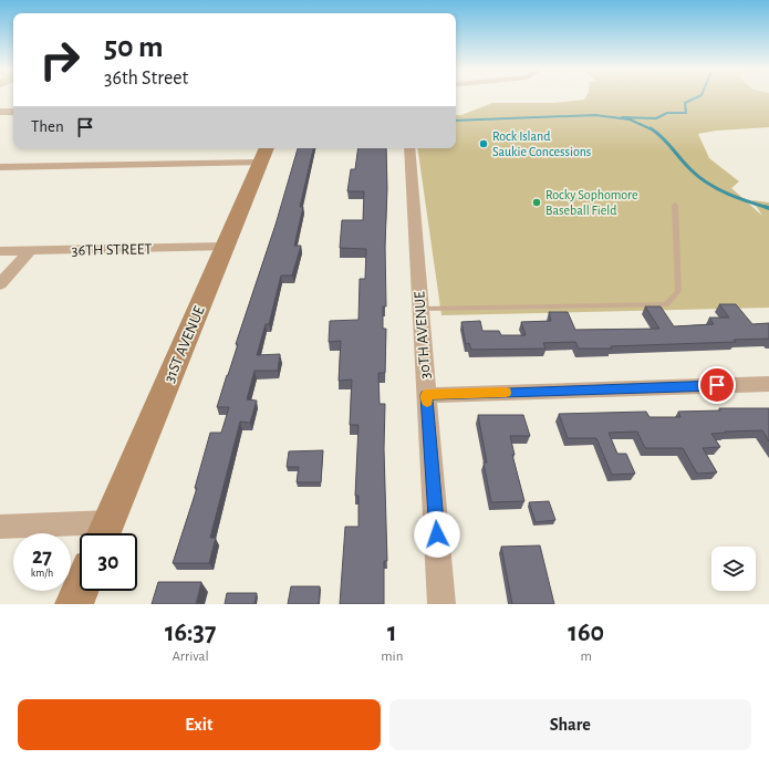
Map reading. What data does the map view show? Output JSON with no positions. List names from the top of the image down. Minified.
{"streets":{"street":["36TH STREET","30TH AVENUE","31ST AVENUE"]},"crossings":[["36TH STREET","31ST AVENUE"]],"places":["Rock Island Saukie Concessions","Rocky Sophomore Baseball Field"],"page":{"turn":["50 m","36th Street"],"then":"Then","speed":"27 km/h","limit":"30","eta":["16:37","Arrival","1","min","160","m"],"buttons":["Exit","Share"]}}
